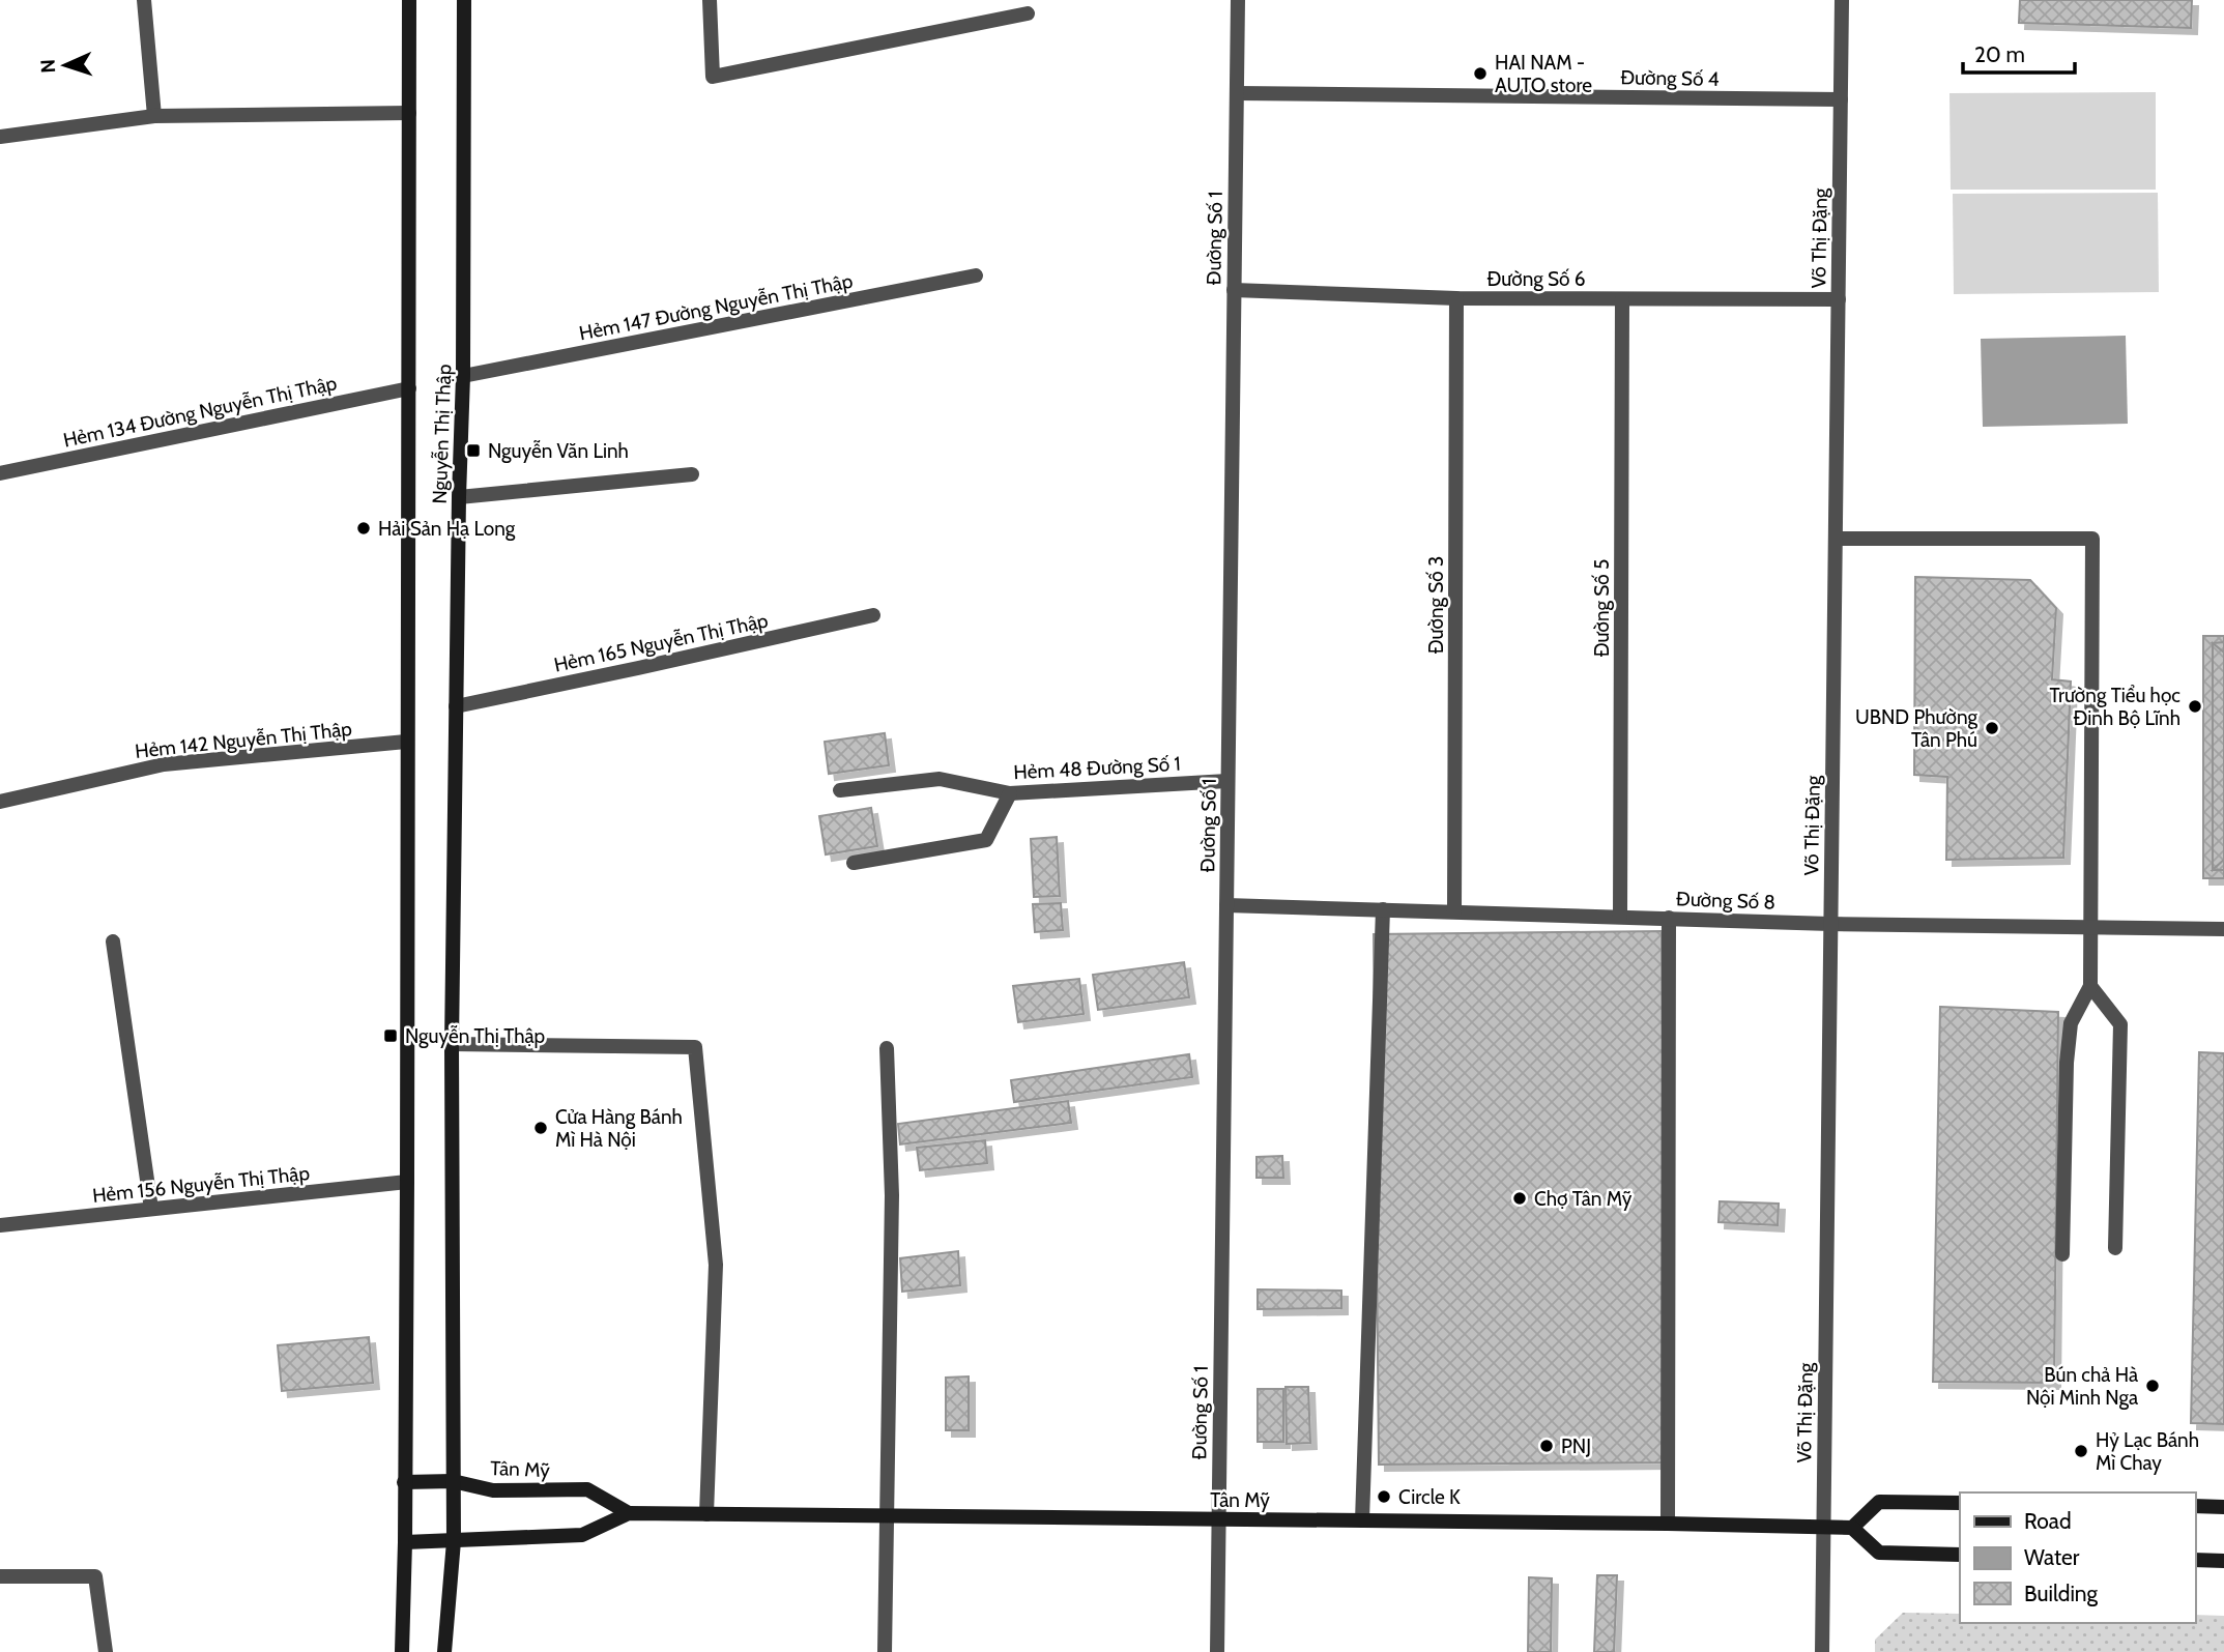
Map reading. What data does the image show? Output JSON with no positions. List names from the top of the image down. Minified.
{"streets":{"main road":["Nguyễn Thị Thập","Tân Mỹ"],"street":["Đường Số 4","Đường Số 1","Võ Thị Đặng","Đường Số 6","Hẻm 147 Đường Nguyễn Thị Thập","Hẻm 134 Đường Nguyễn Thị Thập","Đường Số 3","Đường Số 5","Hẻm 165 Nguyễn Thị Thập","Hẻm 142 Nguyễn Thị Thập","Hẻm 48 Đường Số 1","Đường Số 8","Hẻm 156 Nguyễn Thị Thập"]},"crossings":[["Đường Số 4","Đường Số 1"],["Đường Số 4","Võ Thị Đặng"],["Đường Số 1","Đường Số 6"],["Đường Số 1","Hẻm 48 Đường Số 1"],["Đường Số 1","Đường Số 8"],["Đường Số 1","Tân Mỹ"],["Võ Thị Đặng","Đường Số 6"],["Võ Thị Đặng","Đường Số 8"],["Võ Thị Đặng","Tân Mỹ"],["Đường Số 6","Đường Số 3"],["Đường Số 6","Đường Số 5"],["Hẻm 147 Đường Nguyễn Thị Thập","Nguyễn Thị Thập"],["Hẻm 134 Đường Nguyễn Thị Thập","Nguyễn Thị Thập"],["Nguyễn Thị Thập","Hẻm 165 Nguyễn Thị Thập"],["Nguyễn Thị Thập","Hẻm 142 Nguyễn Thị Thập"],["Nguyễn Thị Thập","Hẻm 156 Nguyễn Thị Thập"],["Nguyễn Thị Thập","Tân Mỹ"],["Đường Số 3","Đường Số 8"],["Đường Số 5","Đường Số 8"]],"places":{"other":["HAI NAM - AUTO store","Hải Sản Hạ Long","Trường Tiểu học Đinh Bộ Lĩnh","UBND Phường Tân Phú","Cửa Hàng Bánh Mì Hà Nội","Chợ Tân Mỹ","Bún chả Hà Nội Minh Nga","PNJ","Hỷ Lạc Bánh Mì Chay","Circle K"],"transit":["Nguyễn Văn Linh","Nguyễn Thị Thập"]},"legend":["Road","Water","Building"],"scale_bar":"20 m","north":"left"}
